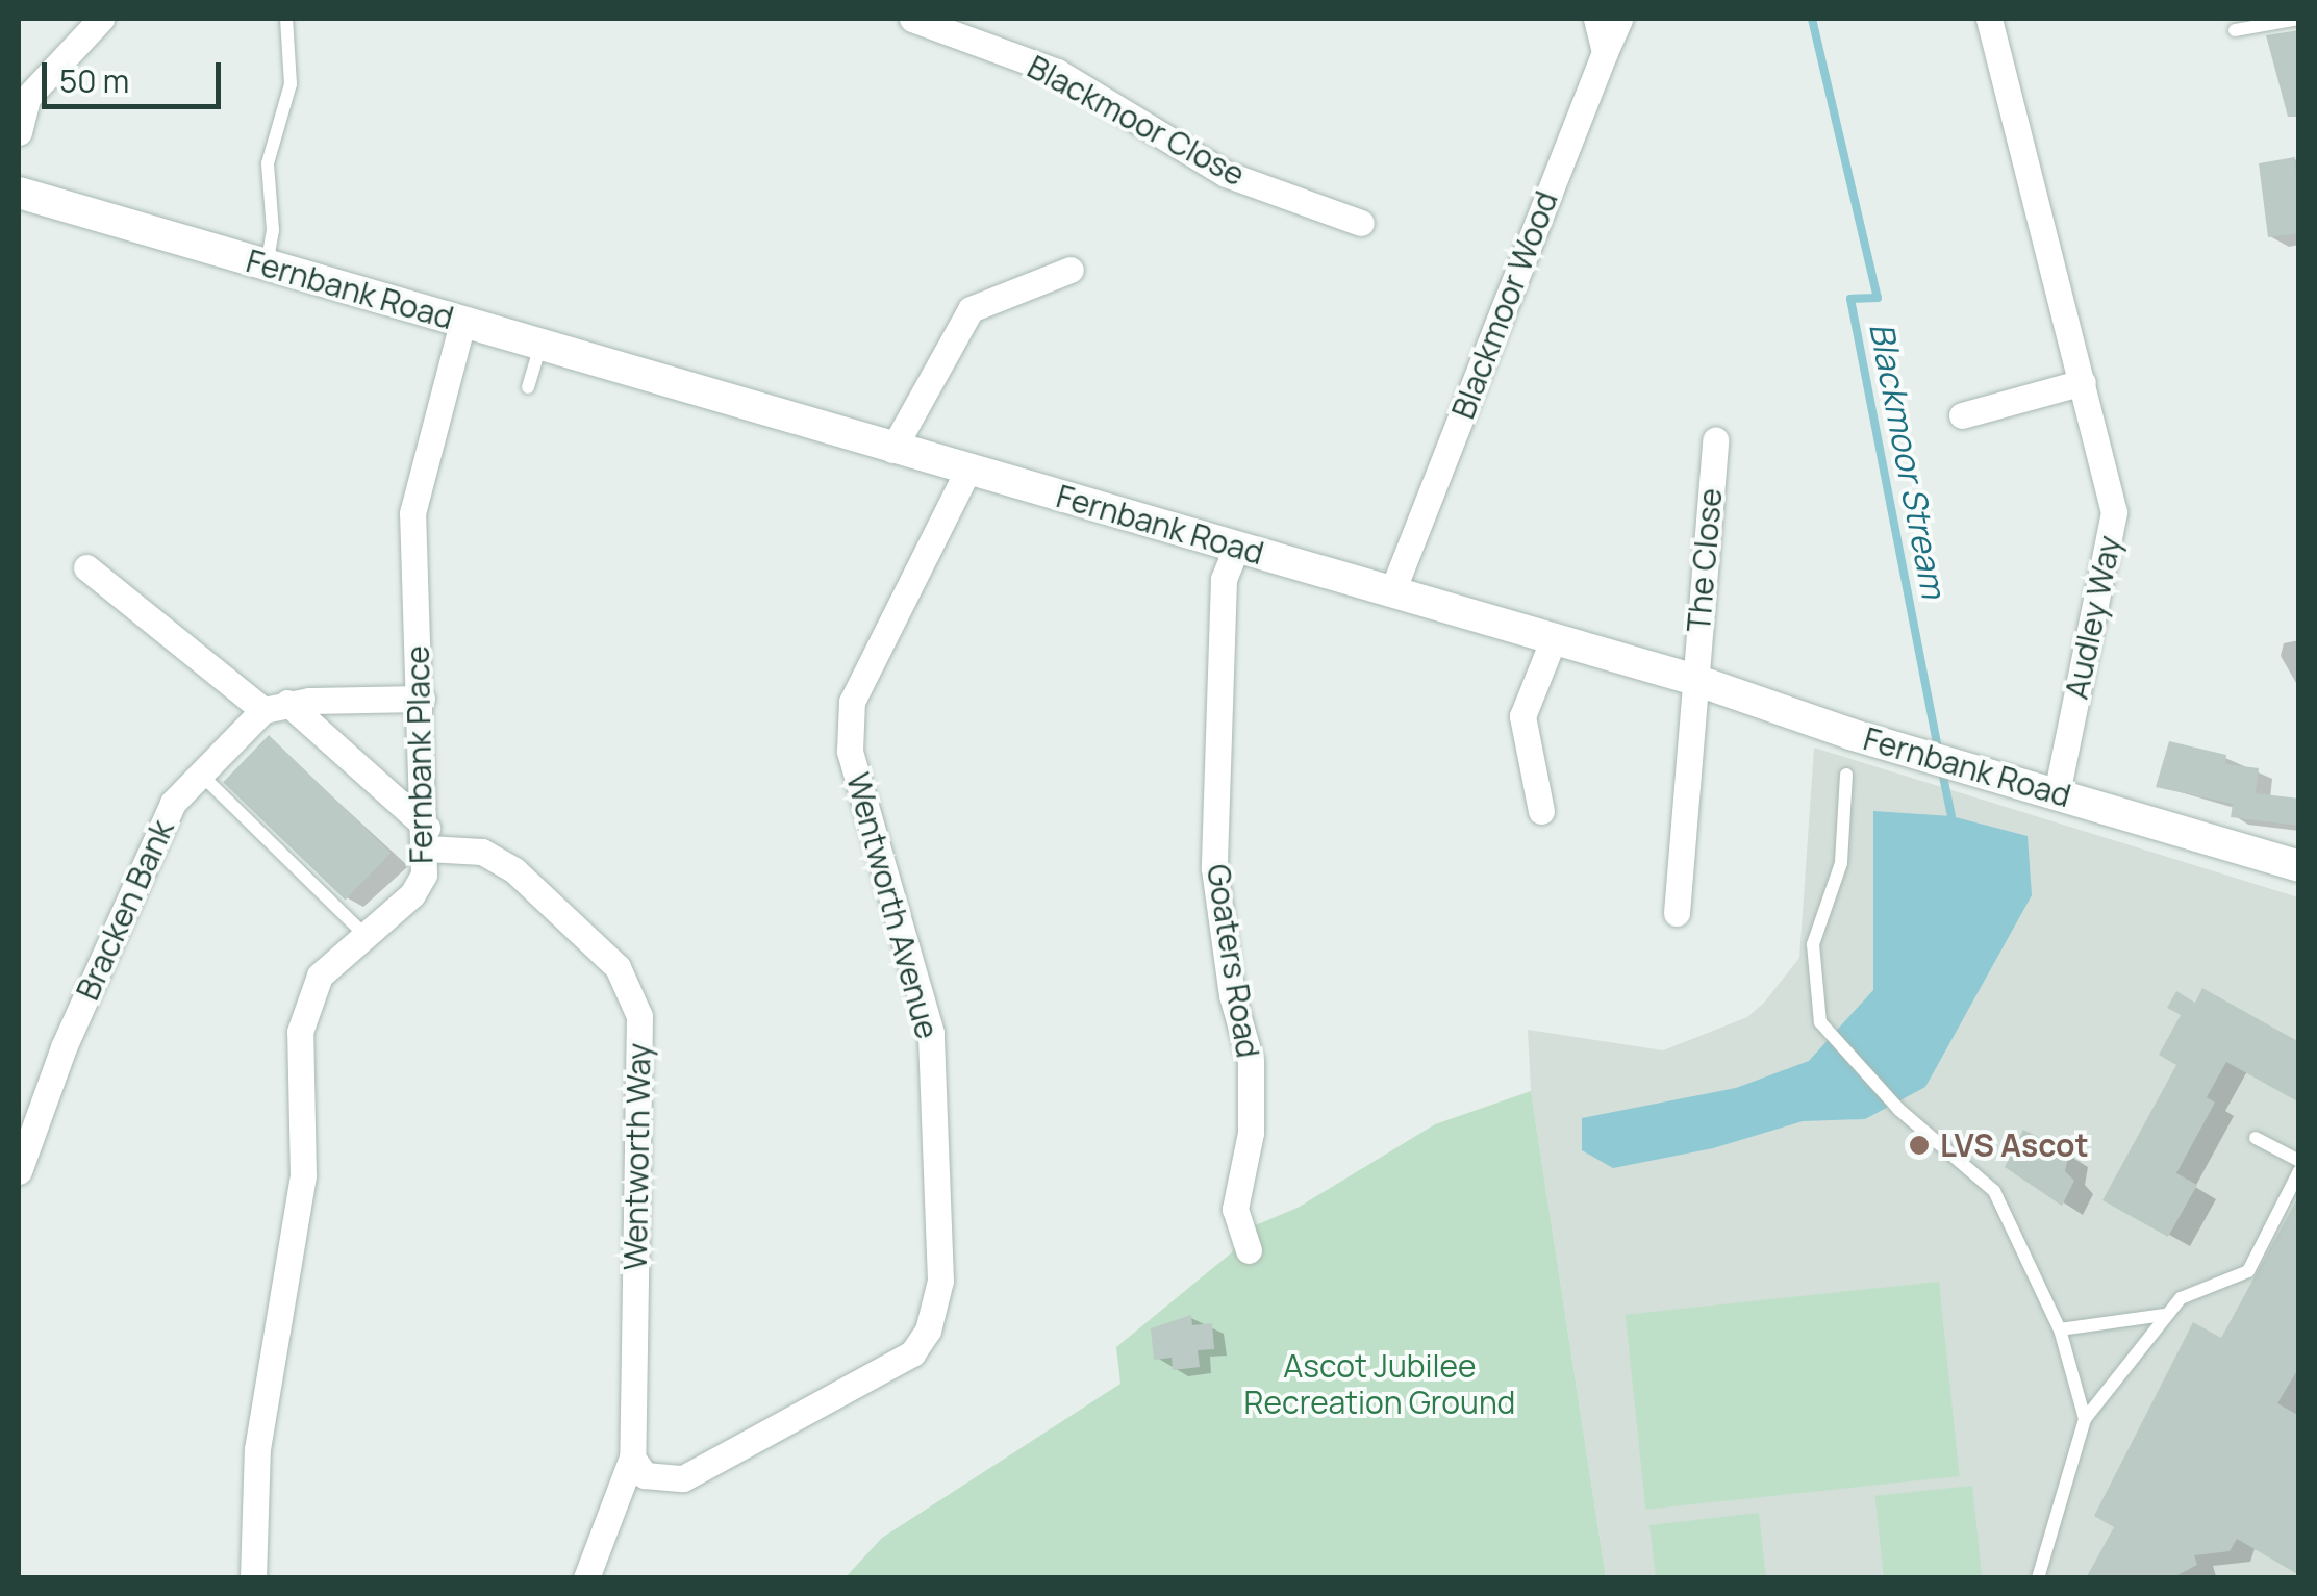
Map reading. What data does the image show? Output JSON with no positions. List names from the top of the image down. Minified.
{"streets":{"street":["Blackmoor Close","Fernbank Road","Blackmoor Wood","The Close","Audley Way","Fernbank Place","Wentworth Avenue","Bracken Bank","Goaters Road","Wentworth Way"]},"crossings":[["Fernbank Road","Blackmoor Wood"],["Fernbank Road","The Close"],["Fernbank Road","Audley Way"],["Fernbank Road","Fernbank Place"],["Fernbank Road","Wentworth Avenue"],["Fernbank Road","Goaters Road"],["Fernbank Place","Wentworth Way"],["Wentworth Avenue","Wentworth Way"]],"water":["Blackmoor Stream"],"parks":["Ascot Jubilee Recreation Ground"],"places":["LVS Ascot"],"scale_bar":"50 m"}
